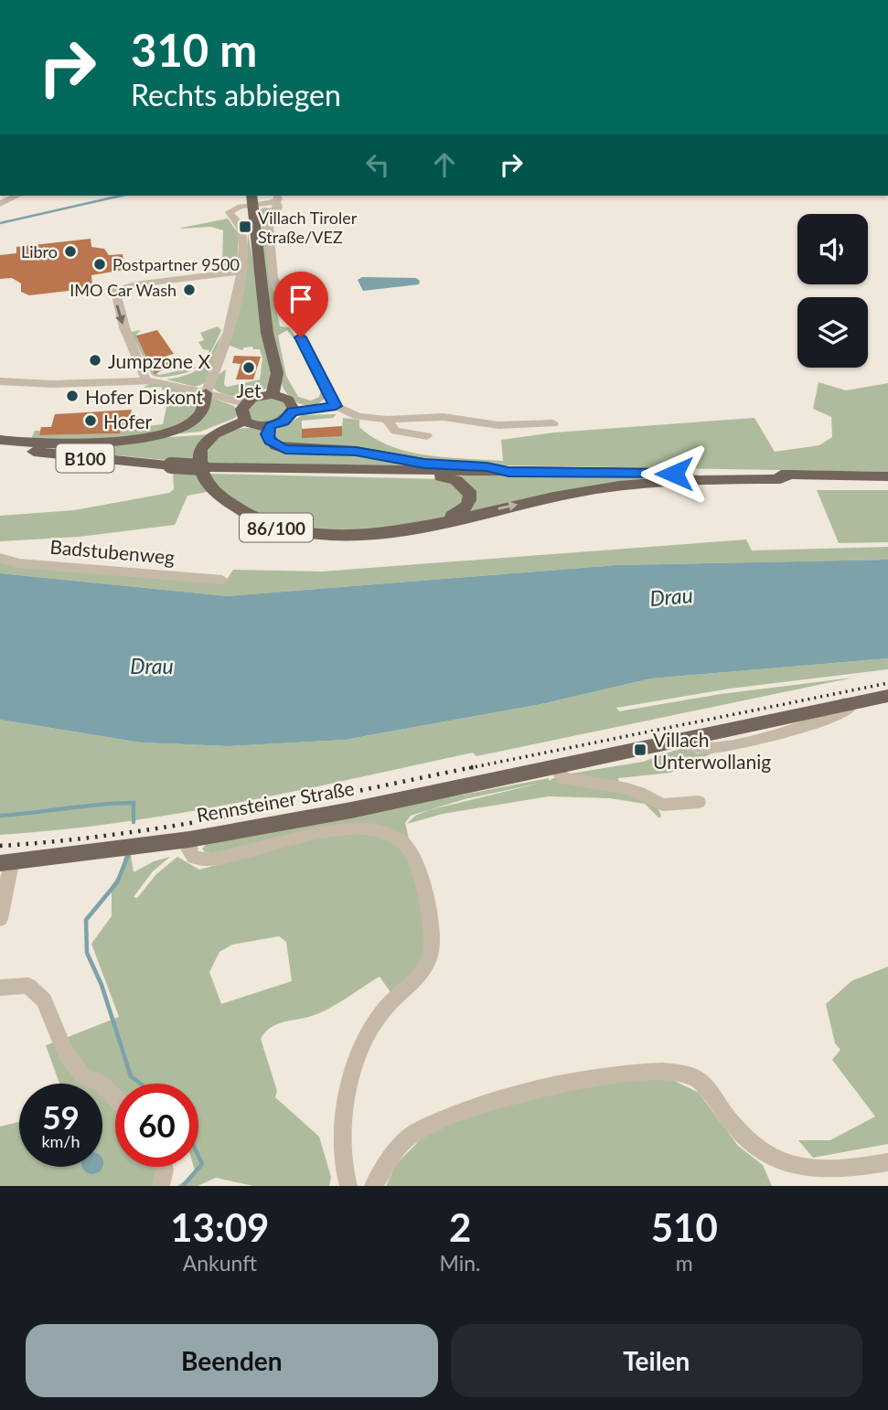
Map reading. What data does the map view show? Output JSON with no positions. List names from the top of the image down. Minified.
{"streets":{"main road":["B100","86/100","Rennsteiner Straße"],"street":["Badstubenweg"]},"crossings":[["B100","86/100"]],"water":["Drau"],"places":{"transit":["Villach Tiroler Straße/VEZ","Villach Unterwollanig"],"other":["Libro","Postpartner 9500","IMO Car Wash","Jumpzone X","Jet","Hofer Diskont","Hofer"]},"page":{"turn":["310 m","Rechts abbiegen"],"speed":"59 km/h","limit":"60","eta":["13:09","Ankunft","2","Min.","510","m"],"buttons":["Beenden","Teilen"]}}
